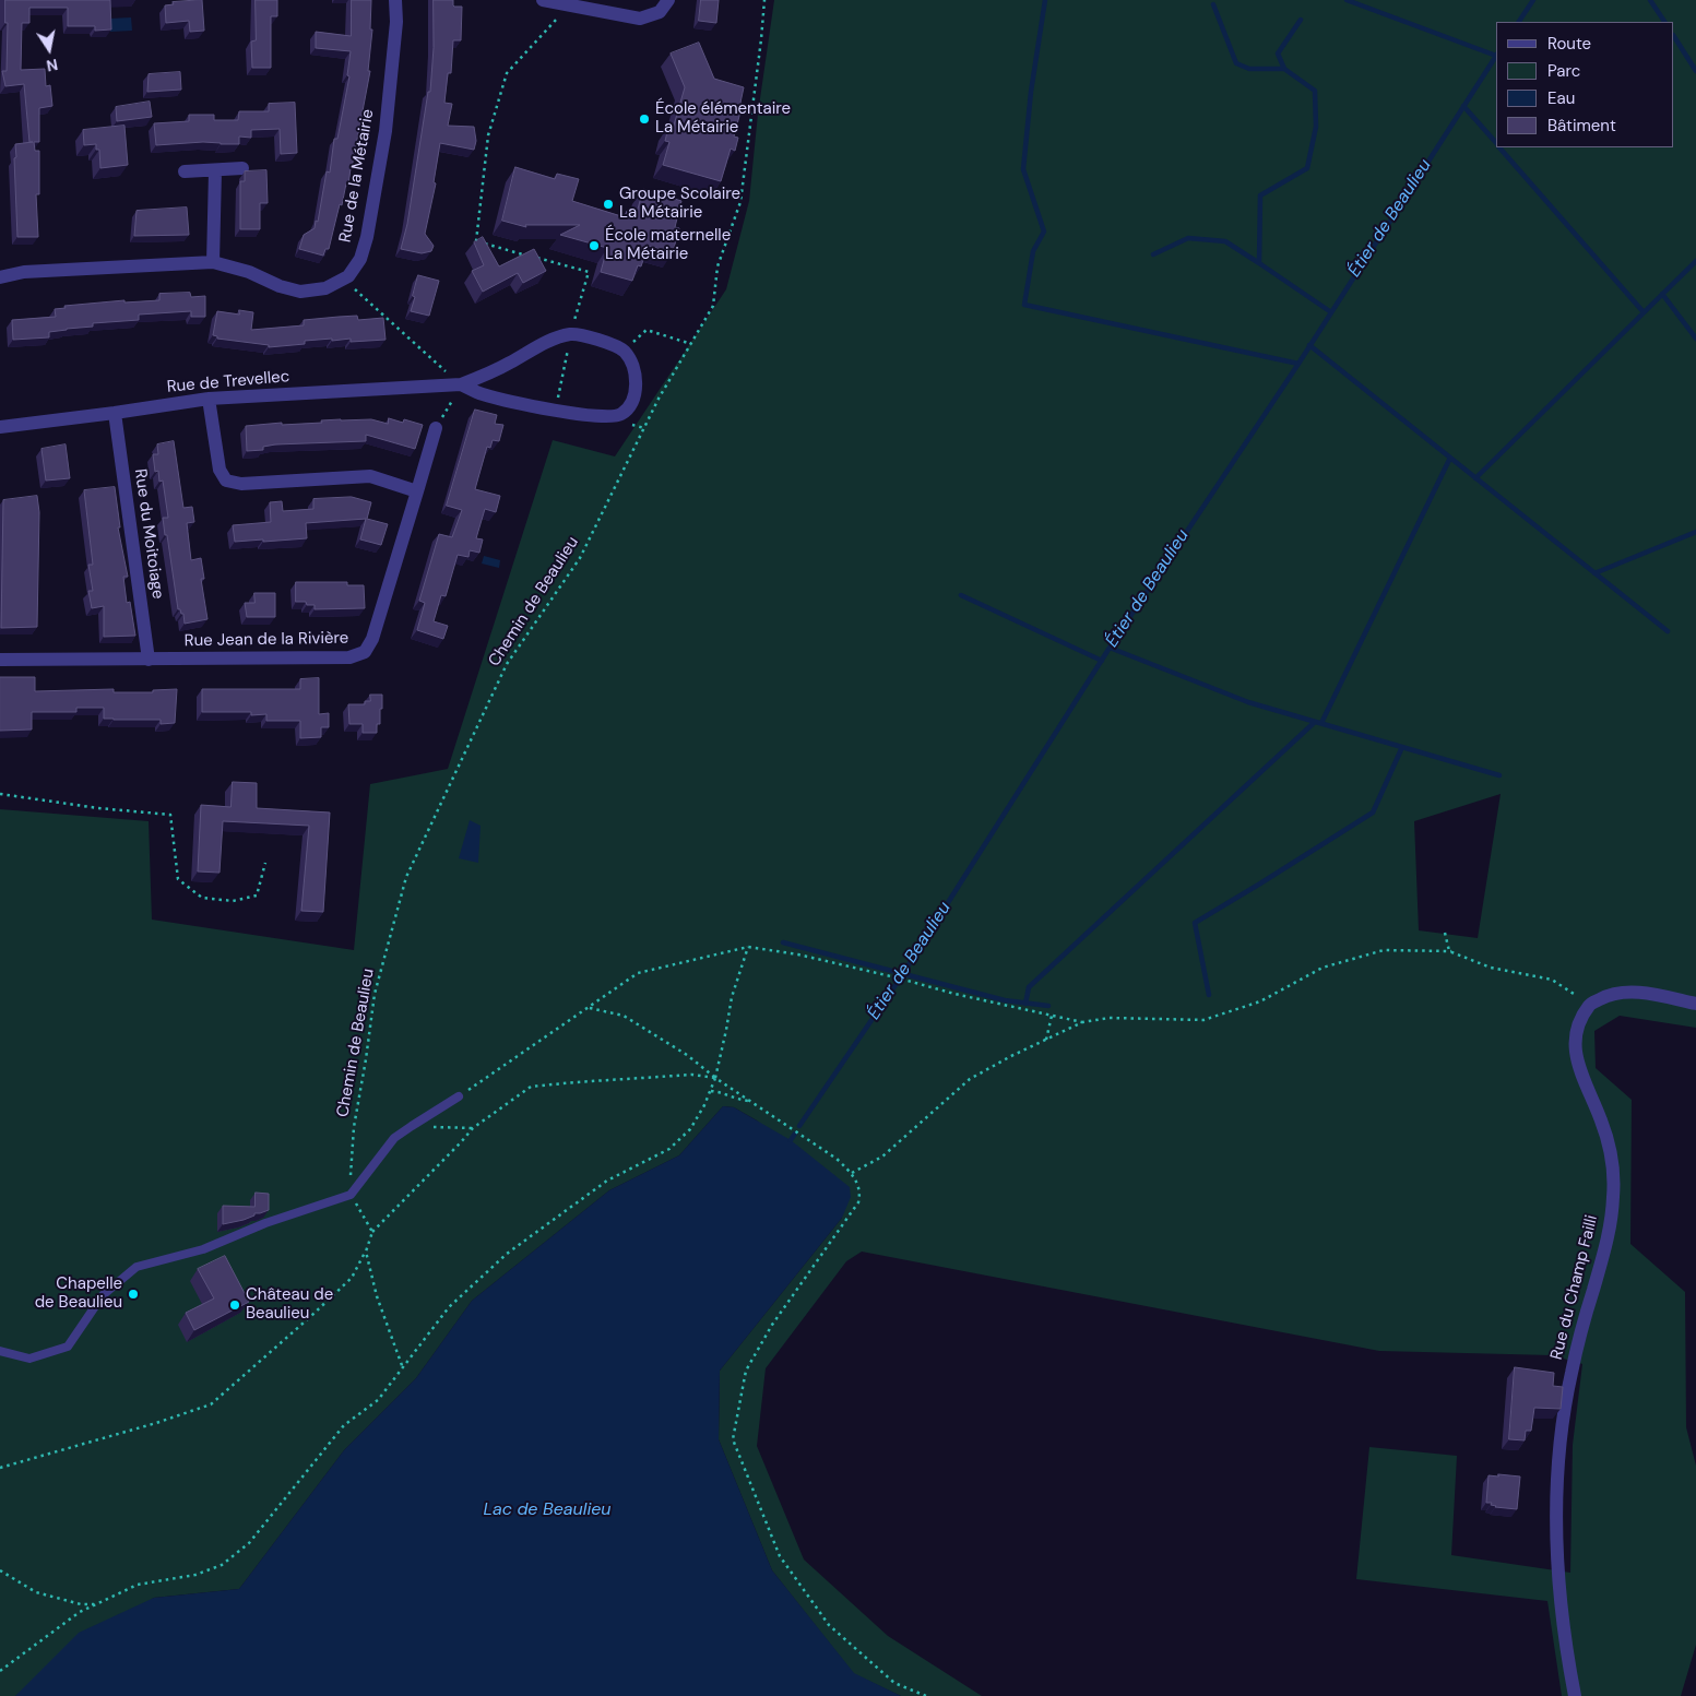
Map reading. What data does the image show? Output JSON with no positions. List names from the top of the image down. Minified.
{"streets":{"street":["Rue de la Métairie","Rue de Trevellec","Rue du Moitoiage","Rue Jean de la Rivière","Rue du Champ Failli"],"path":["Chemin de Beaulieu"]},"crossings":[["Rue de Trevellec","Rue du Moitoiage"],["Rue du Moitoiage","Rue Jean de la Rivière"]],"water":["Étier de Beaulieu","Lac de Beaulieu"],"places":["École élémentaire La Métairie","Groupe Scolaire La Métairie","École maternelle La Métairie","Chapelle de Beaulieu","Château de Beaulieu"],"legend":["Route","Parc","Eau","Bâtiment"],"north":"bottom"}
